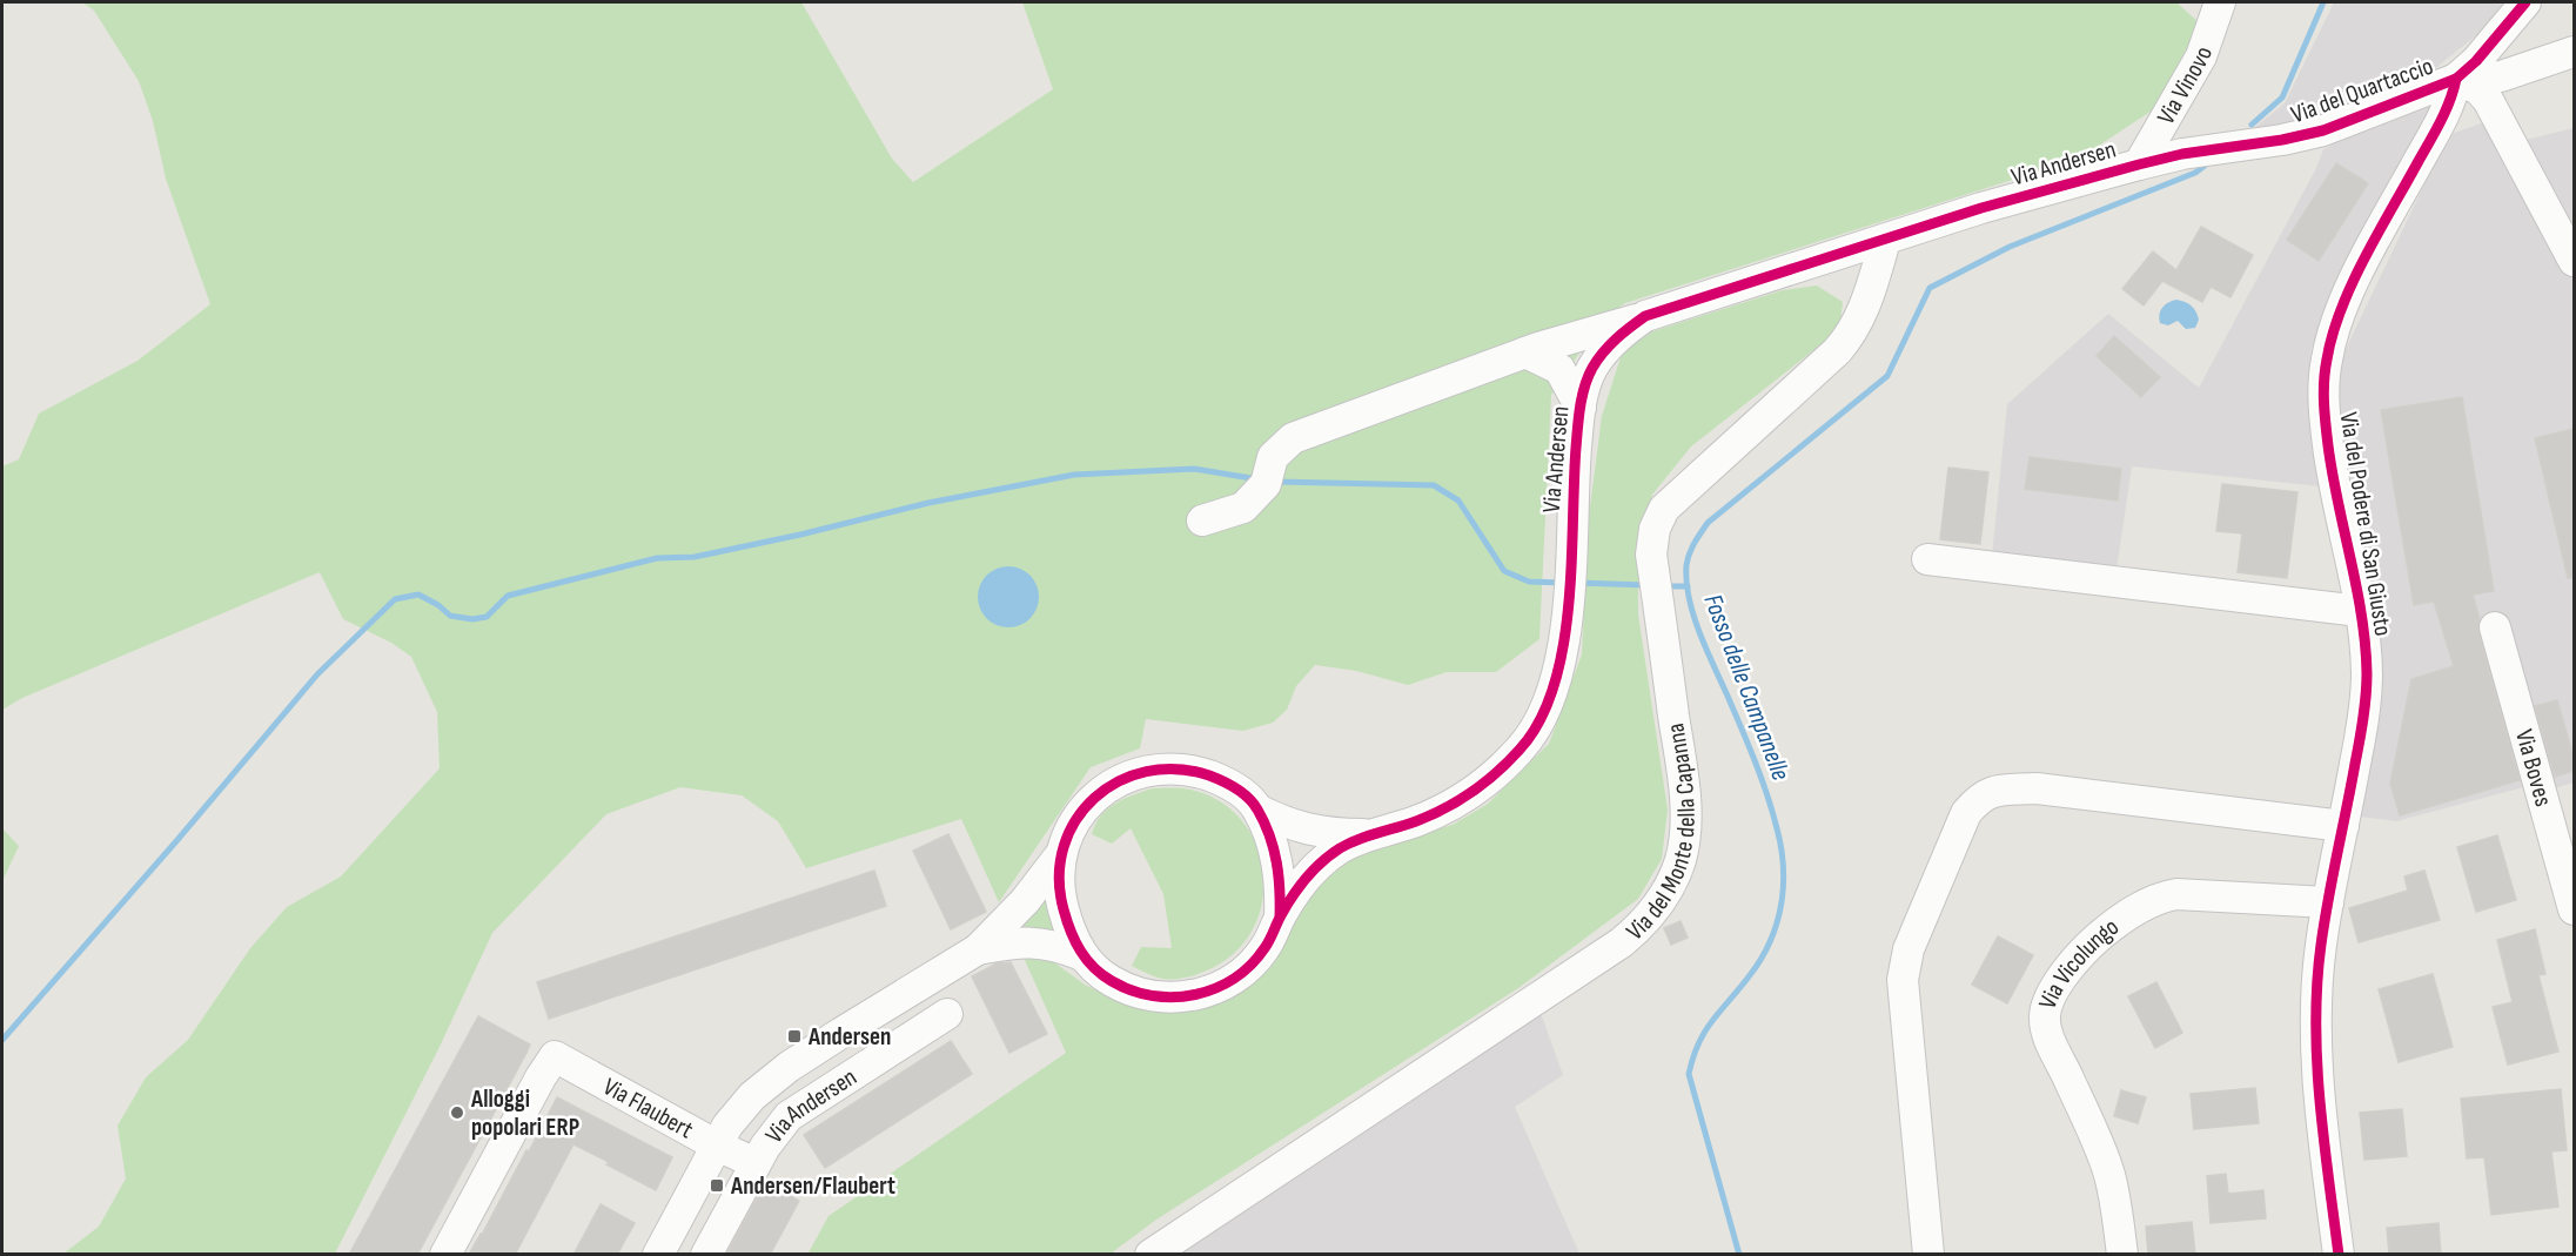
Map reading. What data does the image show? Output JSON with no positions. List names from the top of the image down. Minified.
{"streets":{"street":["Via Vinovo","Via del Quartaccio","Via Andersen","Via del Podere di San Giusto","Via Boves","Via del Monte della Capanna","Via Vicolungo","Via Flaubert"]},"crossings":[["Via Vinovo","Via del Quartaccio"],["Via Vinovo","Via Andersen"],["Via del Quartaccio","Via Andersen"],["Via del Quartaccio","Via del Podere di San Giusto"],["Via Andersen","Via del Monte della Capanna"],["Via Andersen","Via Flaubert"],["Via del Podere di San Giusto","Via Vicolungo"]],"water":["Fosso delle Campanelle"],"places":{"transit":["Andersen","Andersen/Flaubert"],"other":["Alloggi popolari ERP"]}}
